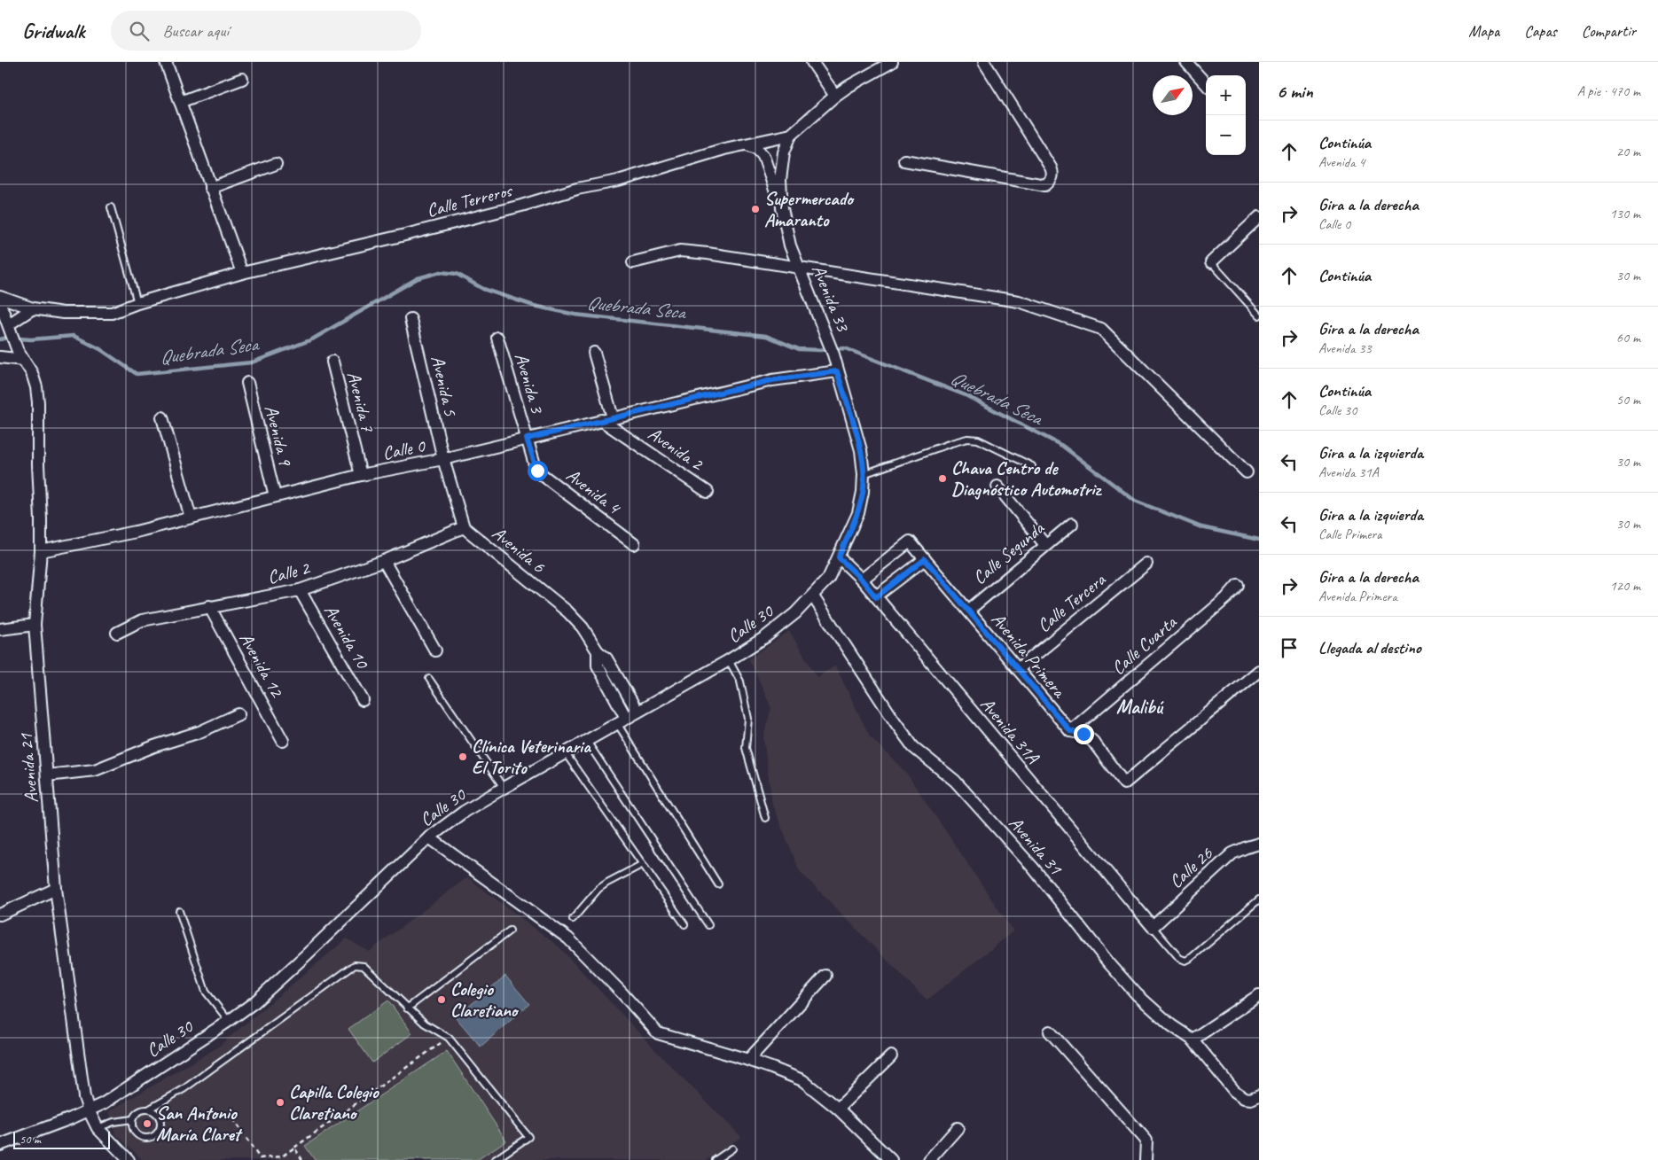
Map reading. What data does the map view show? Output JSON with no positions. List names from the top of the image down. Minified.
{"streets":{"street":["Calle Terreros","Avenida 33","Avenida 3","Avenida 5","Avenida 7","Avenida 9","Avenida 2","Calle 0","Avenida 4","Avenida 6","Calle Segunda","Calle 2","Calle Tercera","Calle 30","Avenida 10","Calle Cuarta","Avenida Primera","Avenida 12","Avenida 31A","Avenida 21","Avenida 31","Calle 26"]},"crossings":[["Calle Terreros","Avenida 33"],["Avenida 33","Calle 0"],["Avenida 33","Calle 30"],["Avenida 3","Calle 0"],["Avenida 3","Avenida 4"],["Avenida 5","Calle 0"],["Avenida 5","Avenida 6"],["Avenida 7","Calle 0"],["Avenida 9","Calle 0"],["Avenida 2","Calle 0"],["Calle 0","Avenida 4"],["Calle 0","Avenida 6"],["Calle 0","Avenida 21"],["Avenida 6","Calle 2"],["Avenida 6","Calle 30"],["Calle Segunda","Avenida Primera"],["Calle 2","Avenida 10"],["Calle 2","Avenida 12"],["Calle Tercera","Avenida Primera"],["Calle 30","Avenida 31A"],["Calle 30","Avenida 21"],["Calle 30","Avenida 31"],["Calle Cuarta","Avenida Primera"],["Avenida Primera","Avenida 31A"],["Avenida 31A","Calle 26"]],"districts":["Malibú"],"water":["Quebrada Seca"],"places":["Supermercado Amaranto","Chava Centro de Diagnóstico Automotriz","Clínica Veterinaria El Torito","Colegio Claretiano","Capilla Colegio Claretiano","San Antonio María Claret"],"scale_bar":"50 m","north":"top right","page":{"header":"Gridwalk","search":"Buscar aquí","nav":["Mapa","Capas","Compartir"],"heading":["6 min","A pie · 470 m"],"map_buttons":["+","−"],"list":[["Continúa","Avenida 4","20 m"],["Gira a la derecha","Calle 0","130 m"],["Continúa","30 m"],["Gira a la derecha","Avenida 33","60 m"],["Continúa","Calle 30","50 m"],["Gira a la izquierda","Avenida 31A","30 m"],["Gira a la izquierda","Calle Primera","30 m"],["Gira a la derecha","Avenida Primera","120 m"],"Llegada al destino"],"scale":"50 m"}}
